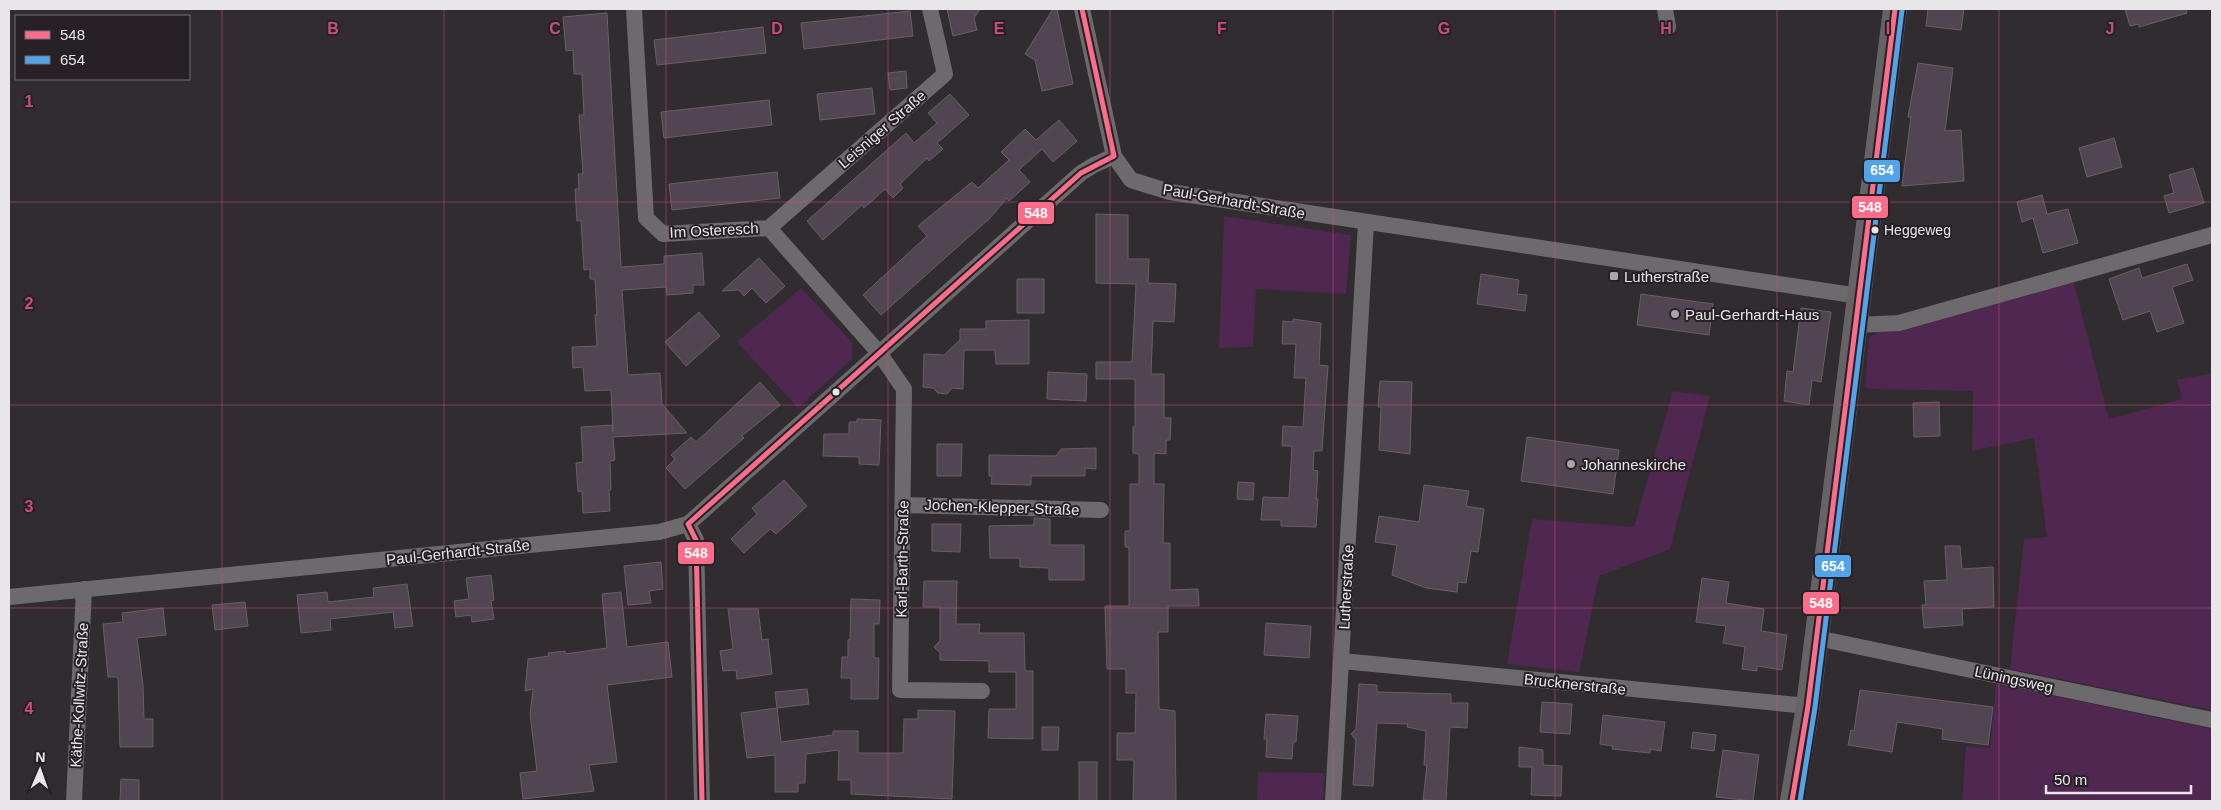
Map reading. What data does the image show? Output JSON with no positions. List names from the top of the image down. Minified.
{"streets":{"street":["Leisniger Straße","Paul-Gerhardt-Straße","Im Osteresch","Jochen-Klepper-Straße","Karl-Barth-Straße","Lutherstraße","Lüningsweg","Brucknerstraße","Käthe-Kollwitz-Straße"]},"crossings":[["Leisniger Straße","Im Osteresch"],["Paul-Gerhardt-Straße","Im Osteresch"],["Paul-Gerhardt-Straße","Karl-Barth-Straße"],["Paul-Gerhardt-Straße","Lutherstraße"],["Paul-Gerhardt-Straße","Käthe-Kollwitz-Straße"],["Im Osteresch","Karl-Barth-Straße"],["Jochen-Klepper-Straße","Karl-Barth-Straße"],["Lutherstraße","Brucknerstraße"]],"places":{"other":["Heggeweg","Paul-Gerhardt-Haus","Johanneskirche"],"transit":["Lutherstraße"]},"lines":["transit line 548","transit line 654"],"legend":["548","654"],"scale_bar":"50 m","north":"top","grid":{"columns":["B","C","D","E","F","G","H","I","J"],"rows":["1","2","3","4"]}}
